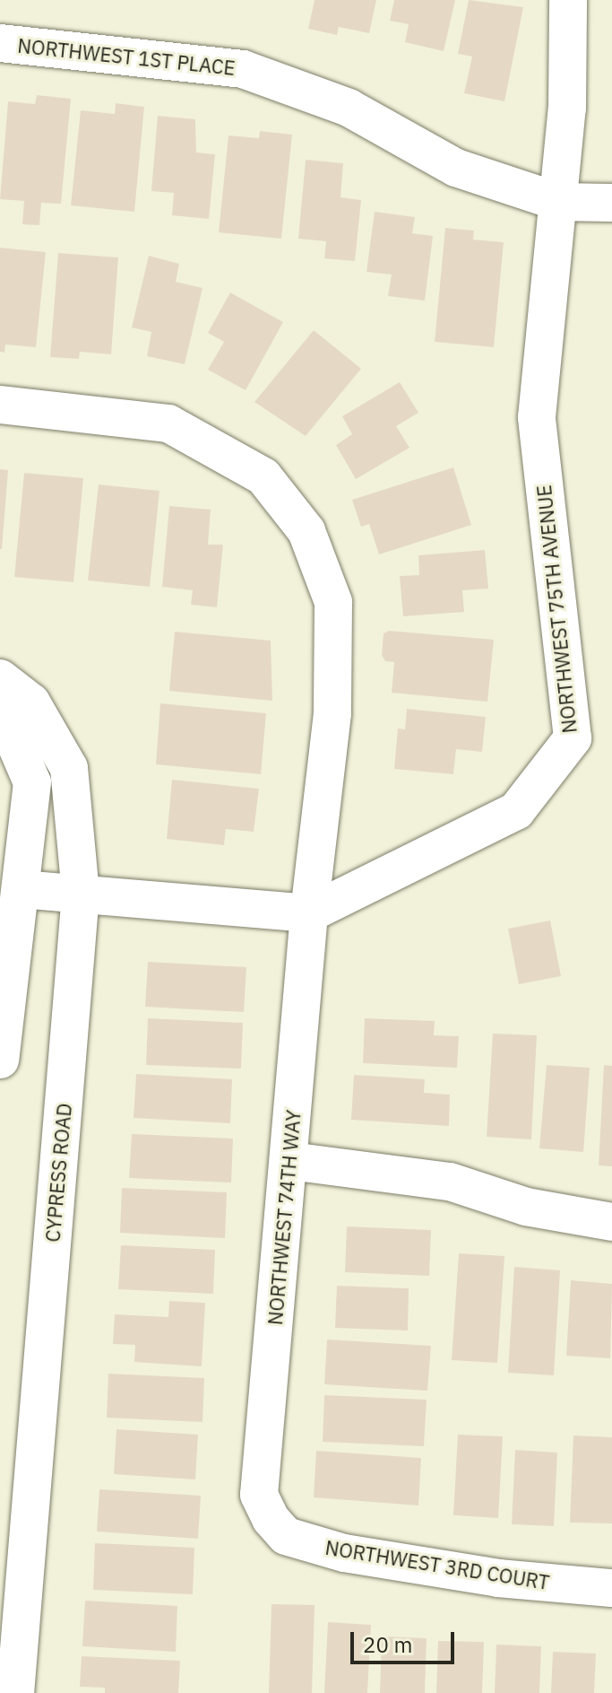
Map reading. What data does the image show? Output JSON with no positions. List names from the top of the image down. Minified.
{"streets":{"street":["NORTHWEST 1ST PLACE","NORTHWEST 75TH AVENUE","CYPRESS ROAD","NORTHWEST 74TH WAY","NORTHWEST 3RD COURT"]},"crossings":[["NORTHWEST 1ST PLACE","NORTHWEST 75TH AVENUE"],["NORTHWEST 75TH AVENUE","NORTHWEST 74TH WAY"],["NORTHWEST 74TH WAY","NORTHWEST 3RD COURT"]],"scale_bar":"20 m"}
